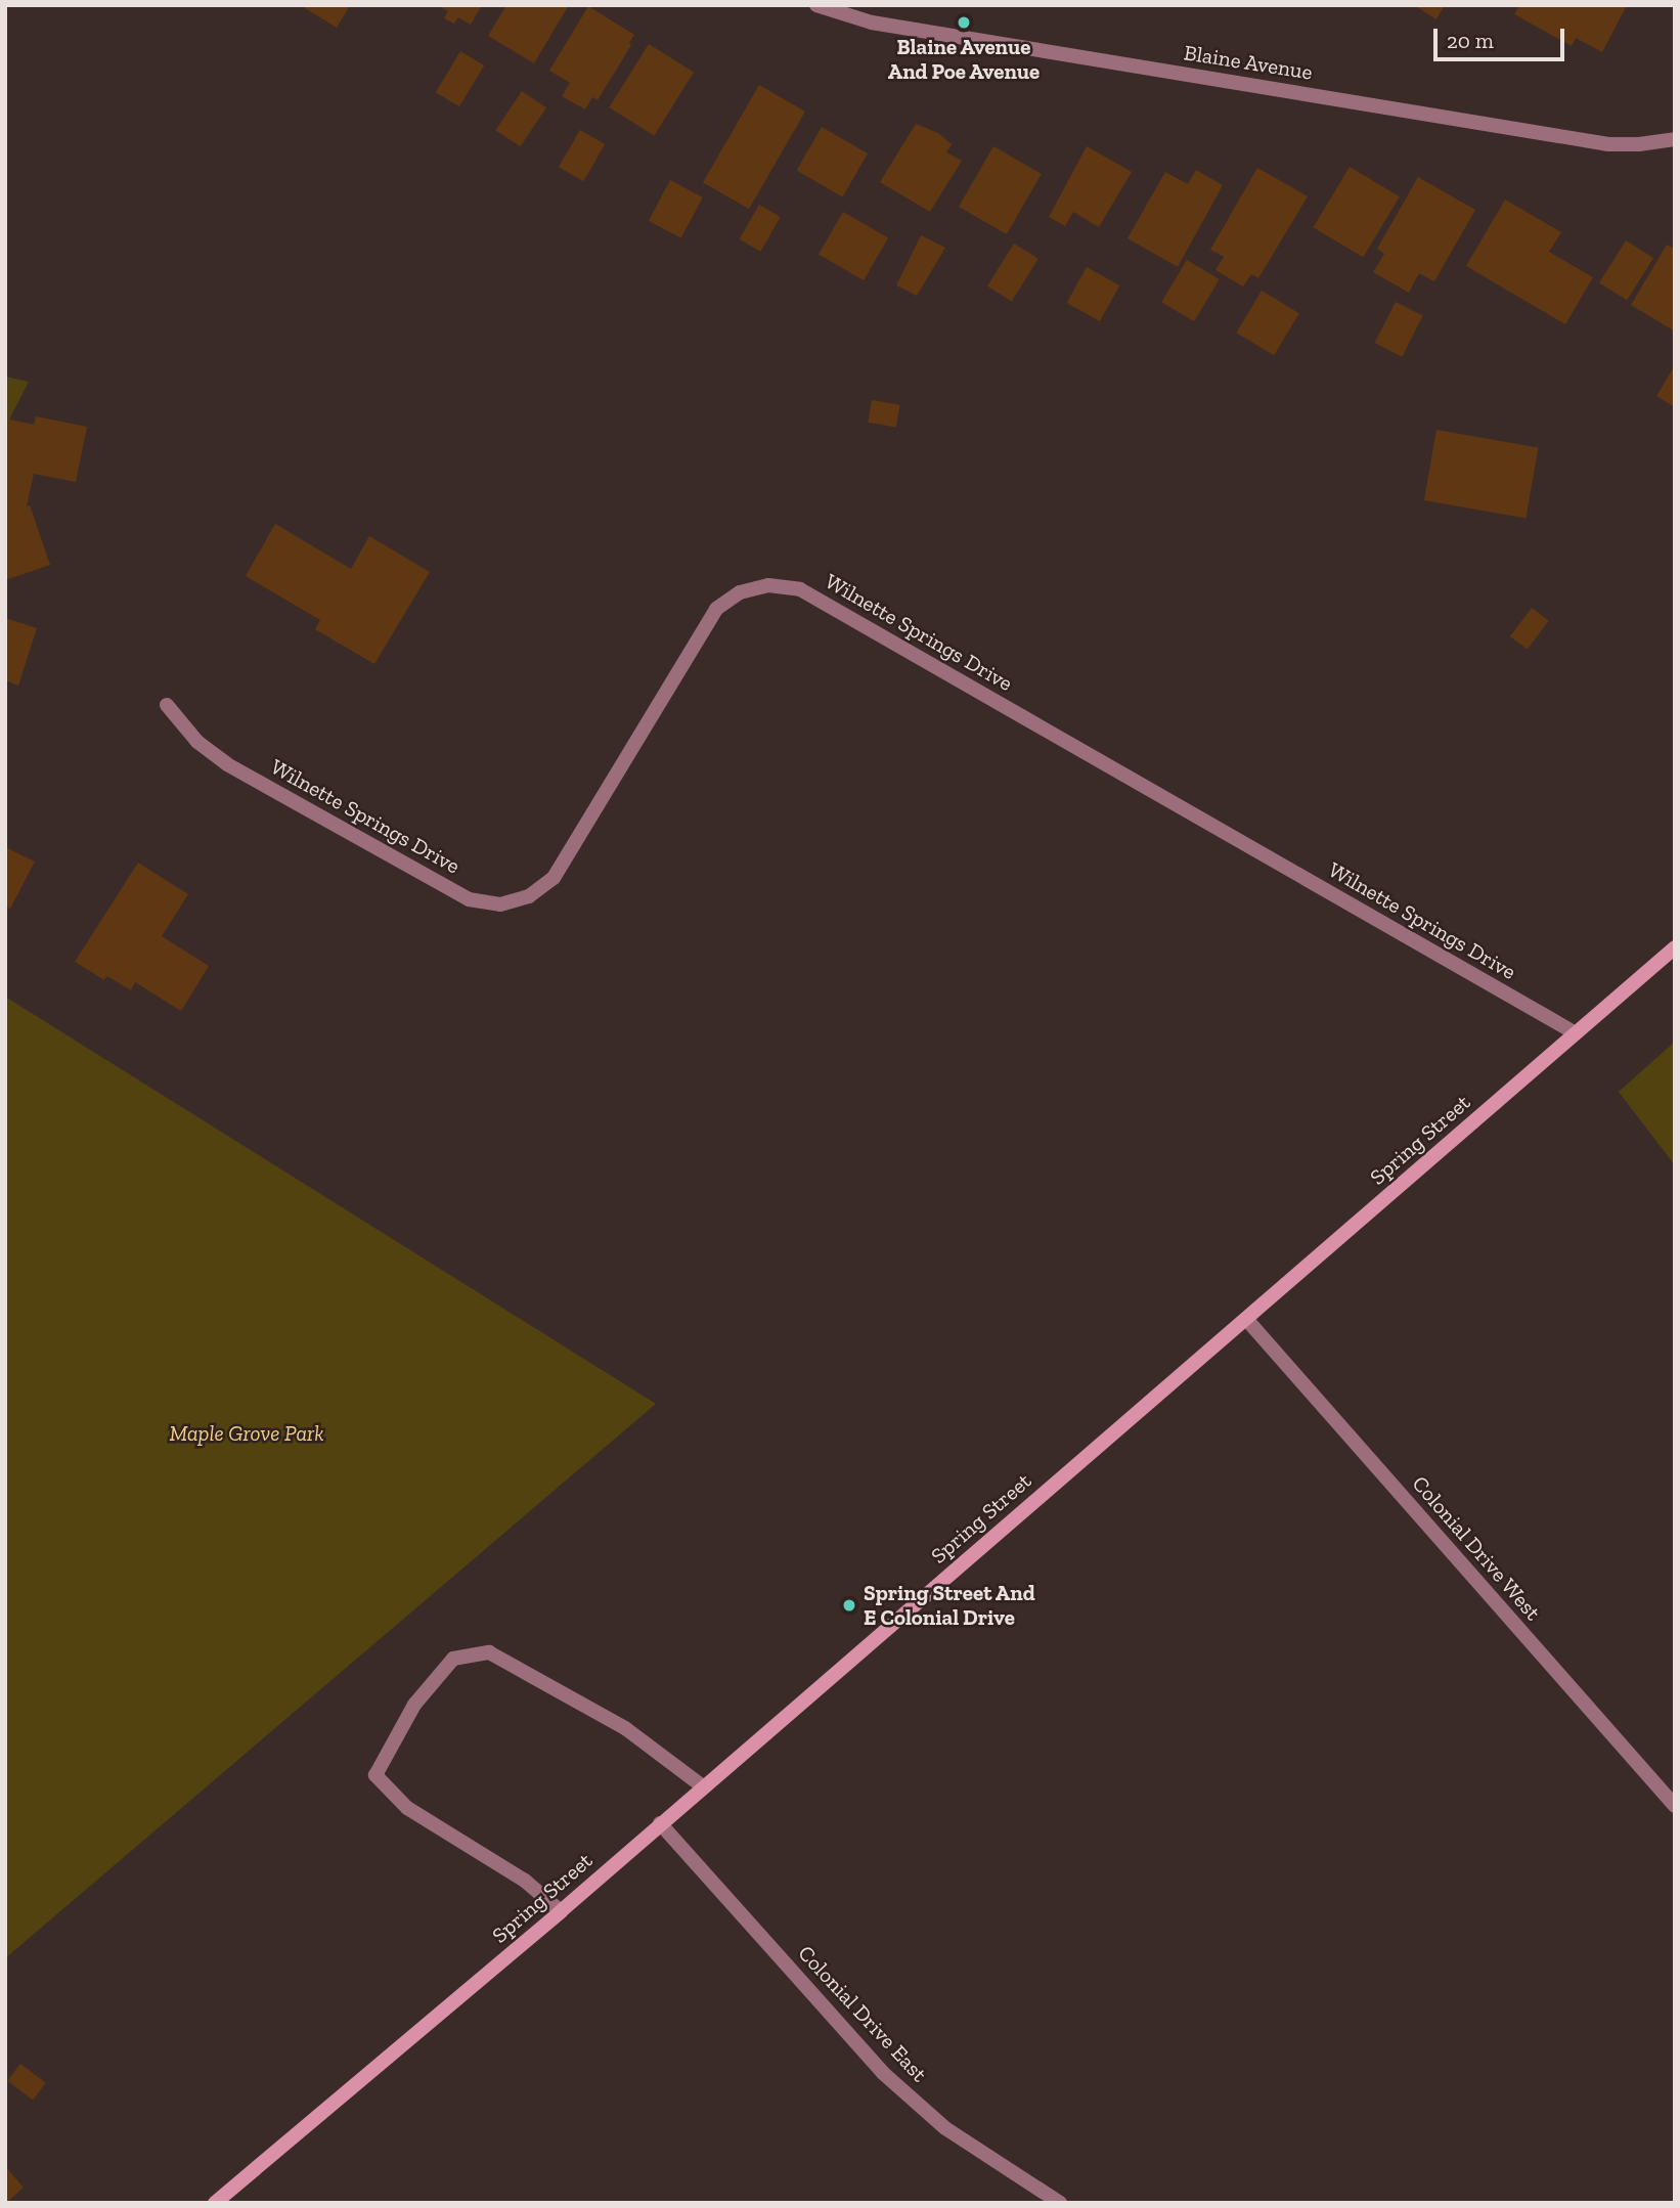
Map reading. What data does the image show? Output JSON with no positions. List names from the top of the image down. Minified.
{"streets":{"main road":["Spring Street"],"street":["Blaine Avenue","Wilnette Springs Drive","Colonial Drive West","Colonial Drive East"]},"crossings":[["Wilnette Springs Drive","Spring Street"],["Spring Street","Colonial Drive West"],["Spring Street","Colonial Drive East"]],"parks":["Maple Grove Park"],"places":["Blaine Avenue And Poe Avenue","Spring Street And E Colonial Drive"],"scale_bar":"20 m"}
